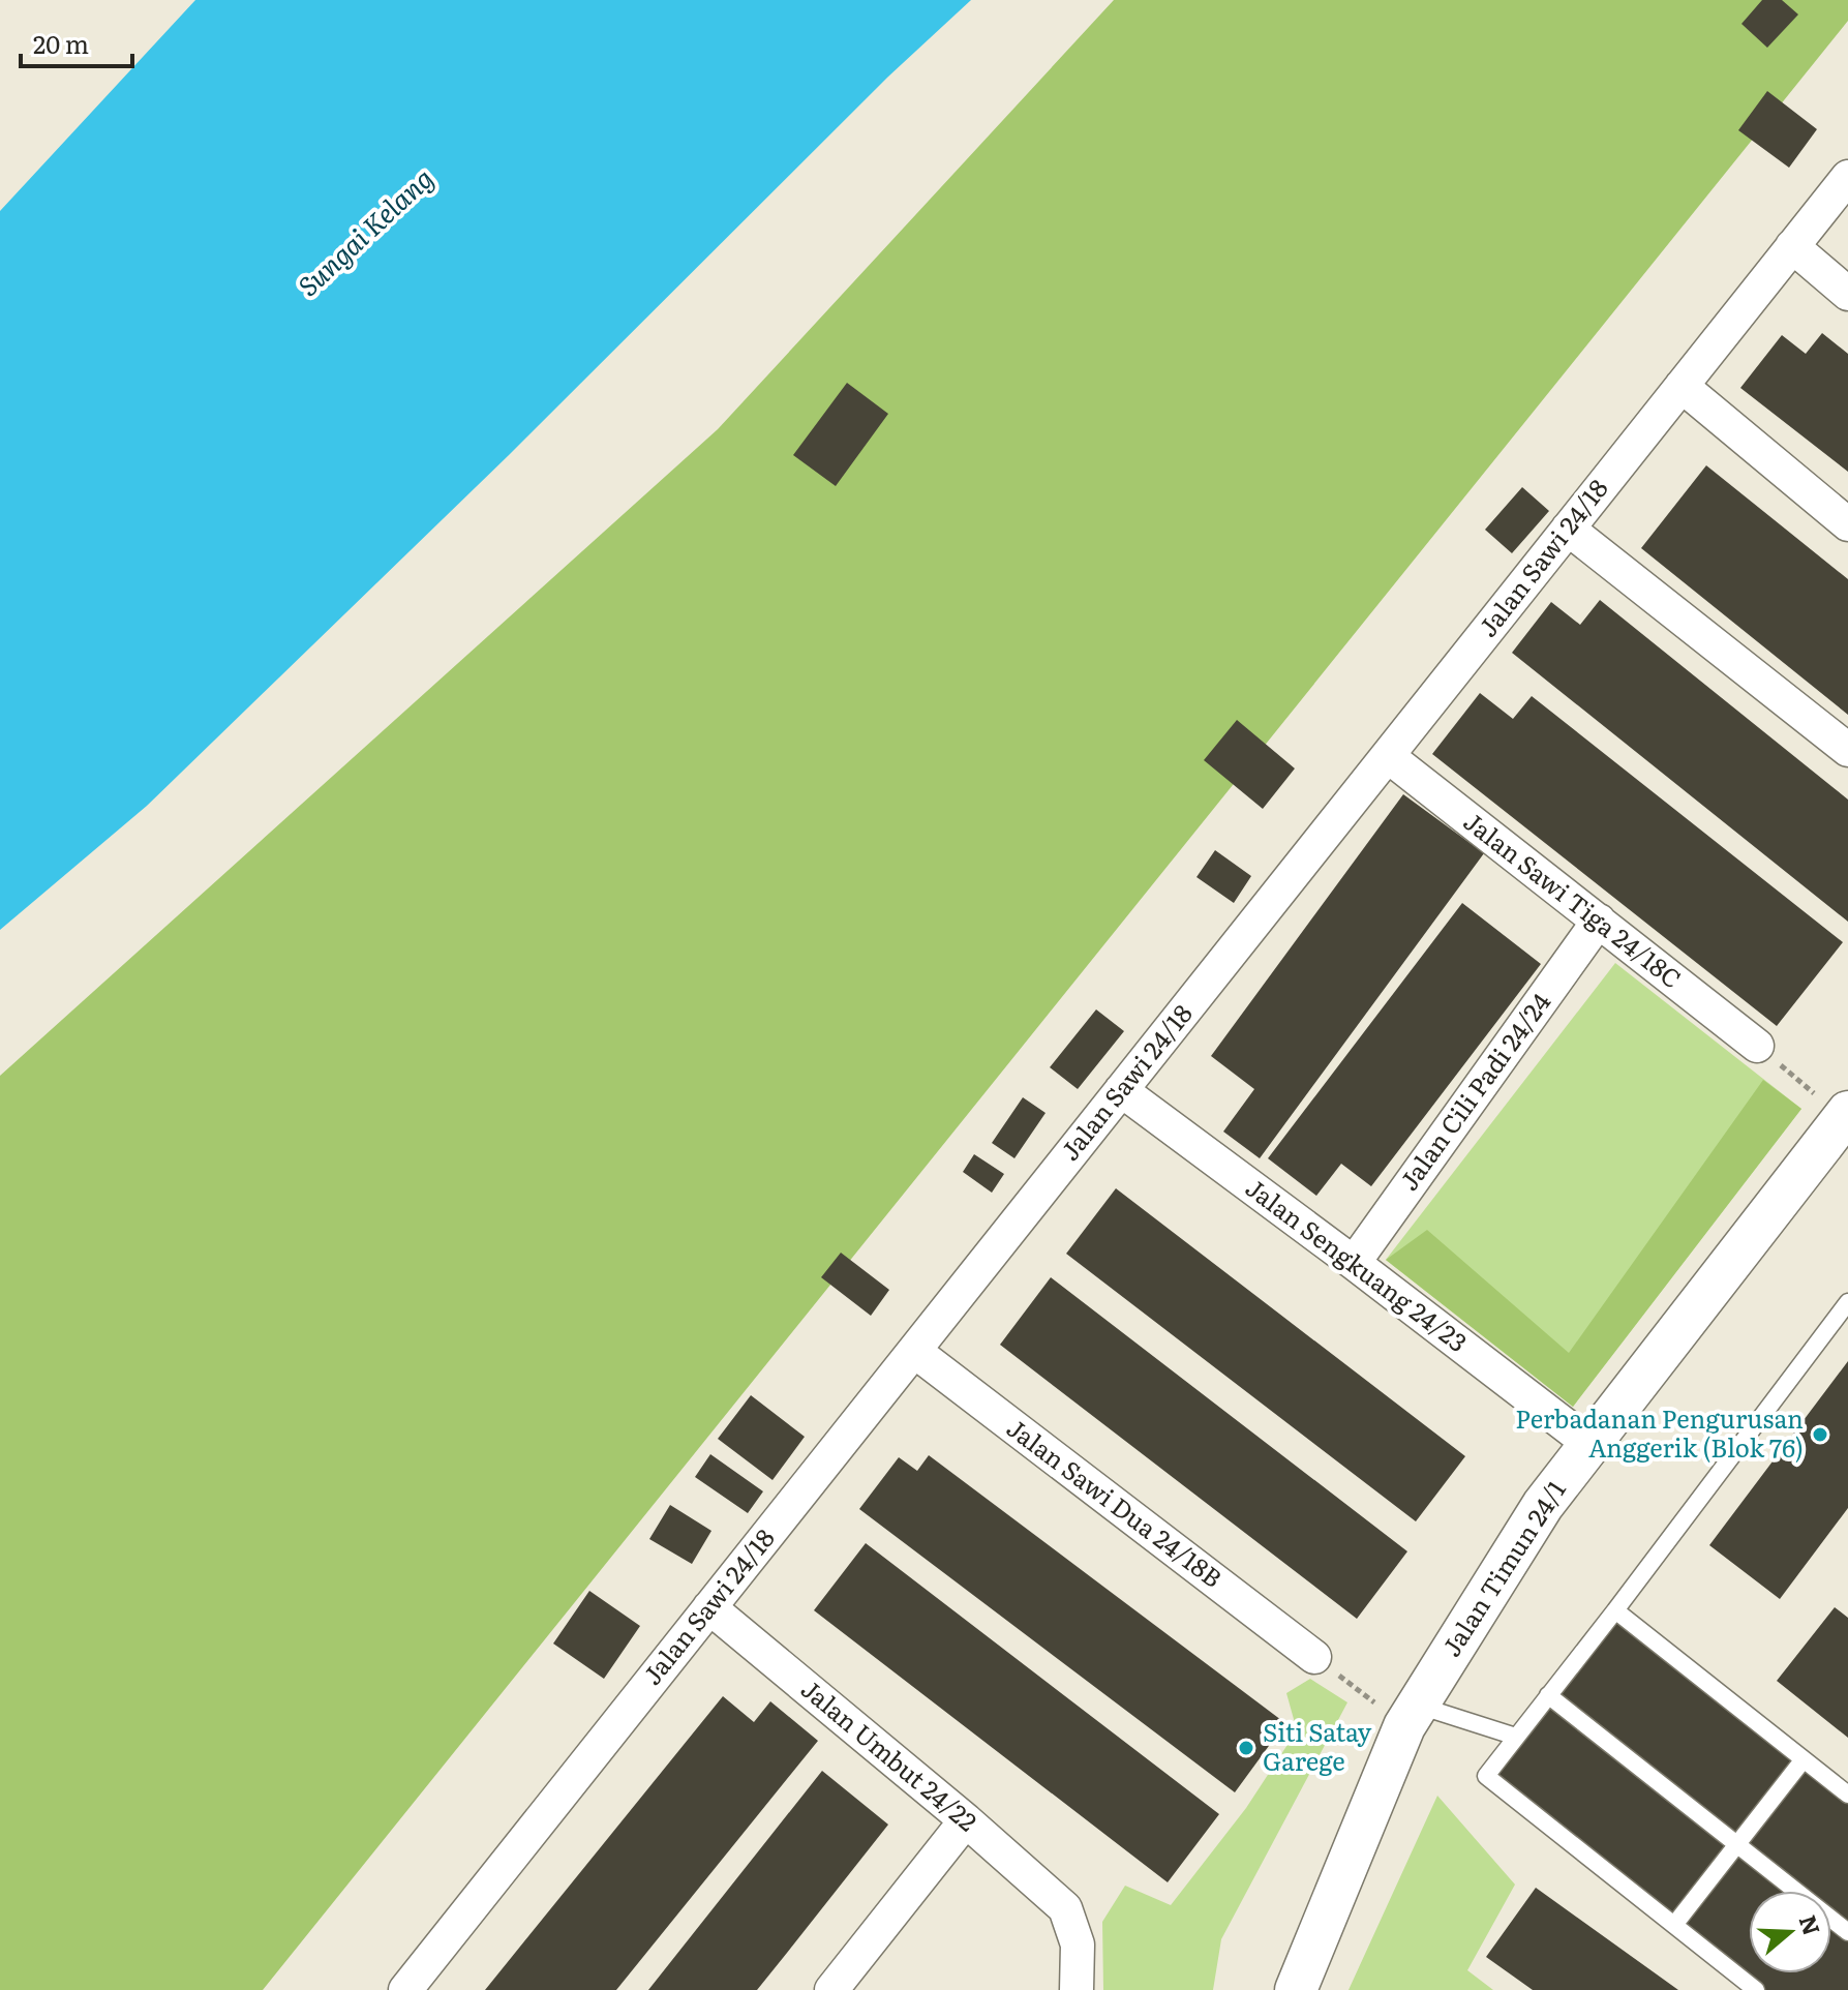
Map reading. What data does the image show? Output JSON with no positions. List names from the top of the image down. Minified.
{"streets":{"street":["Jalan Sawi 24/18","Jalan Sawi Tiga 24/18C","Jalan Cili Padi 24/24","Jalan Sengkuang 24/23","Jalan Sawi Dua 24/18B","Jalan Timun 24/1","Jalan Umbut 24/22"]},"crossings":[["Jalan Sawi 24/18","Jalan Sawi Tiga 24/18C"],["Jalan Sawi 24/18","Jalan Sengkuang 24/23"],["Jalan Sawi 24/18","Jalan Sawi Dua 24/18B"],["Jalan Sawi 24/18","Jalan Umbut 24/22"],["Jalan Sawi Tiga 24/18C","Jalan Cili Padi 24/24"],["Jalan Cili Padi 24/24","Jalan Sengkuang 24/23"],["Jalan Sengkuang 24/23","Jalan Timun 24/1"]],"water":["Sungai Kelang"],"places":["Perbadanan Pengurusan Anggerik (Blok 76)","Siti Satay Garege"],"scale_bar":"20 m","north":"right"}
